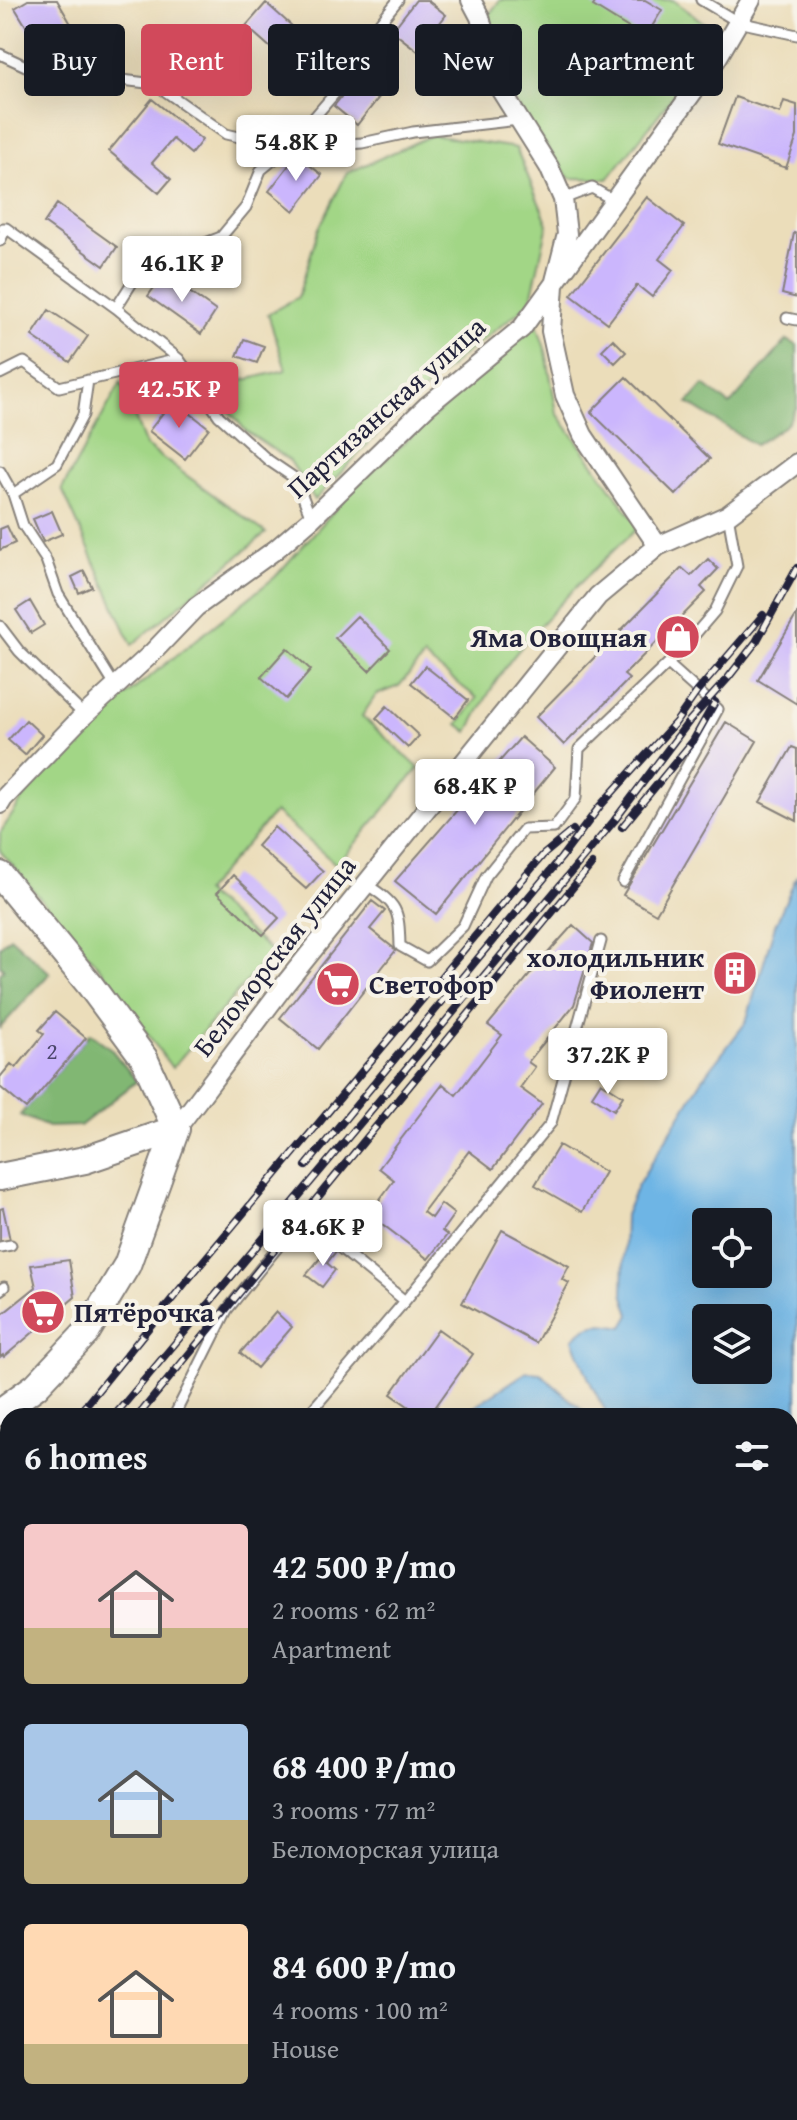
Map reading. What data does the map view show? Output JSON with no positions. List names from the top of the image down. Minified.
{"streets":{"street":["Партизанская улица","Беломорская улица"]},"places":{"shop":["Яма Овощная"],"building":["холодильник Фиолент"],"supermarket":["Светофор","Пятёрочка"]},"house_numbers":["2"],"page":{"chip":["Buy","Rent","Filters","New","Apartment"],"price":["54.8K ₽","46.1K ₽","42.5K ₽","68.4K ₽","37.2K ₽","84.6K ₽"],"heading":"6 homes","list":[{"name":"42 500 ₽/mo","note":"2 rooms · 62 m² · Apartment"},{"name":"68 400 ₽/mo","note":"3 rooms · 77 m² · Беломорская улица"},{"name":"84 600 ₽/mo","note":"4 rooms · 100 m² · House"}]}}
